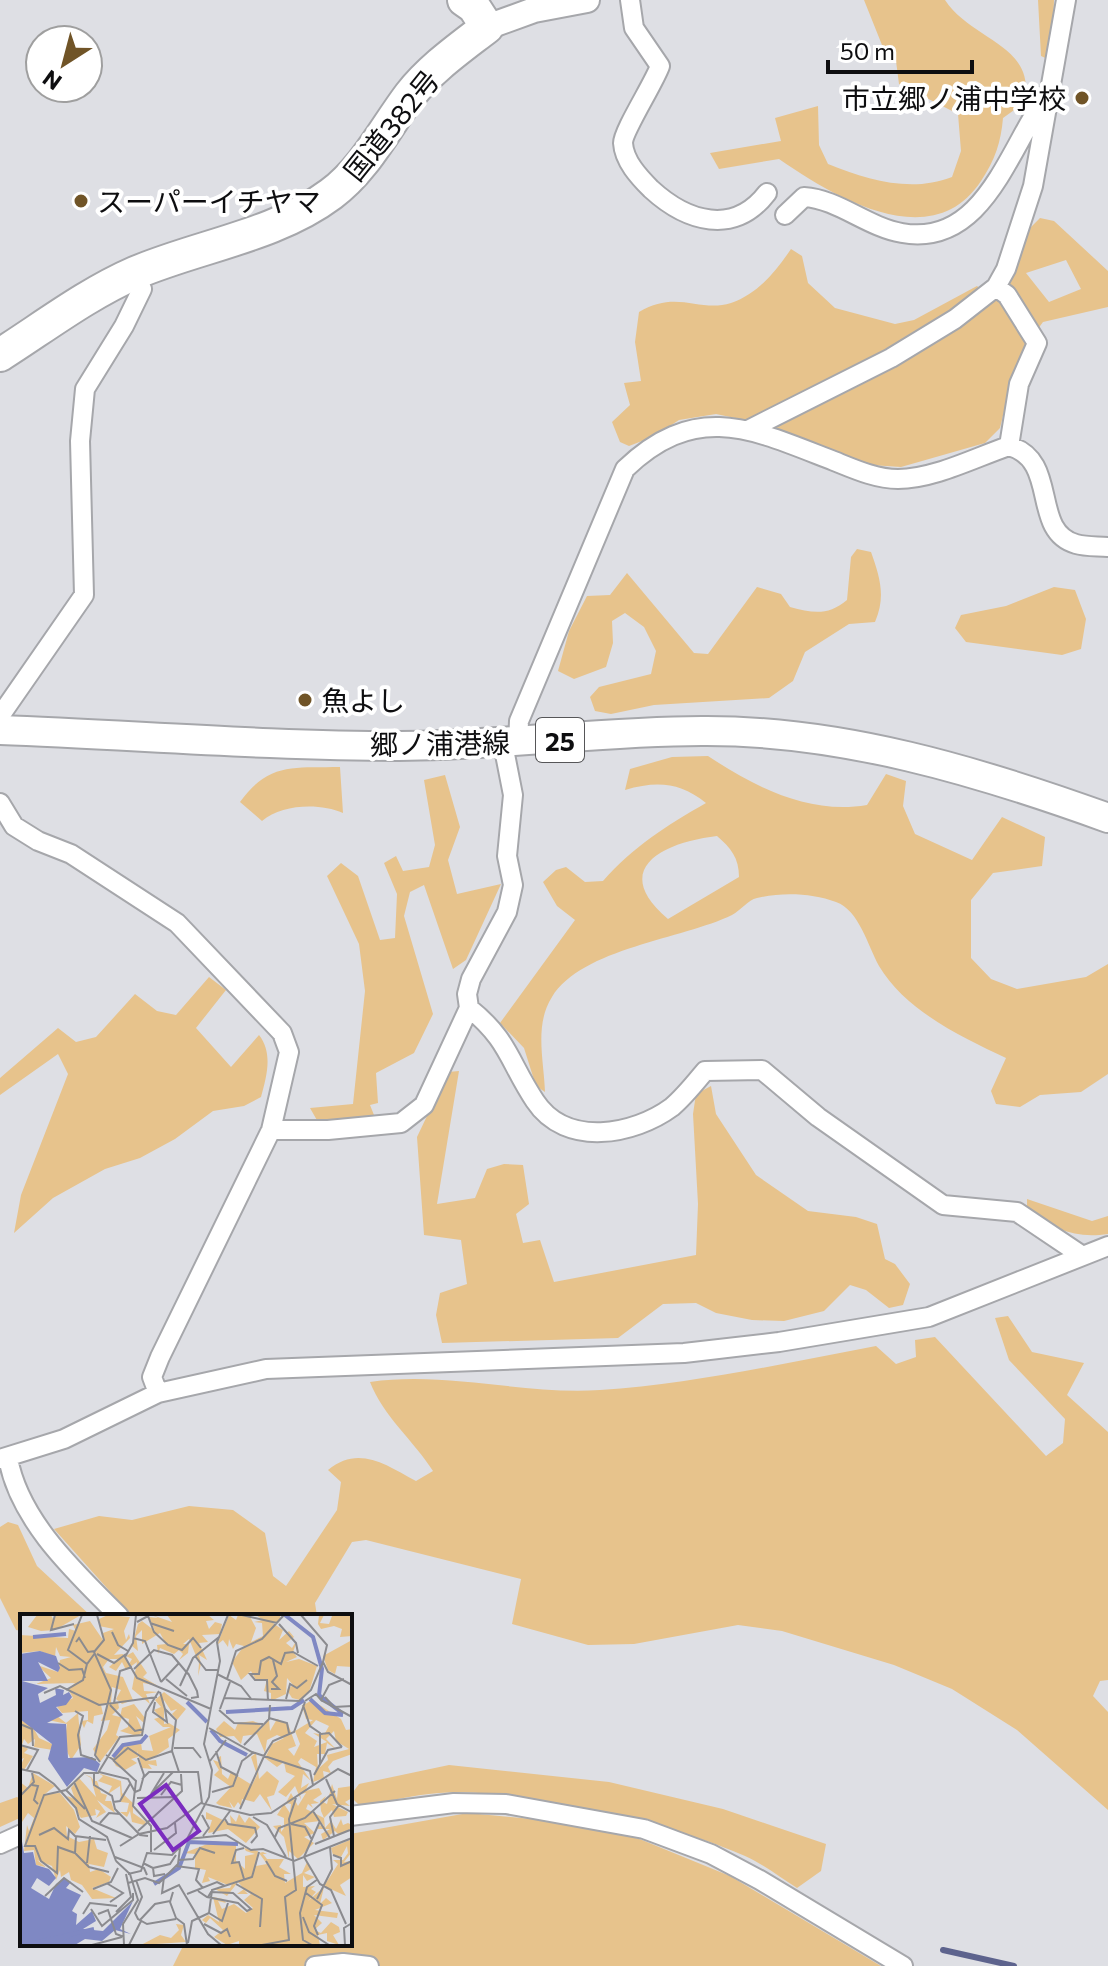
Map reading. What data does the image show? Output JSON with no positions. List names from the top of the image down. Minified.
{"streets":{"highway":["国道382号"],"main road":["25","郷ノ浦港線"]},"places":["市立郷ノ浦中学校","スーパーイチヤマ","魚よし"],"scale_bar":"50 m","north":"bottom left"}
